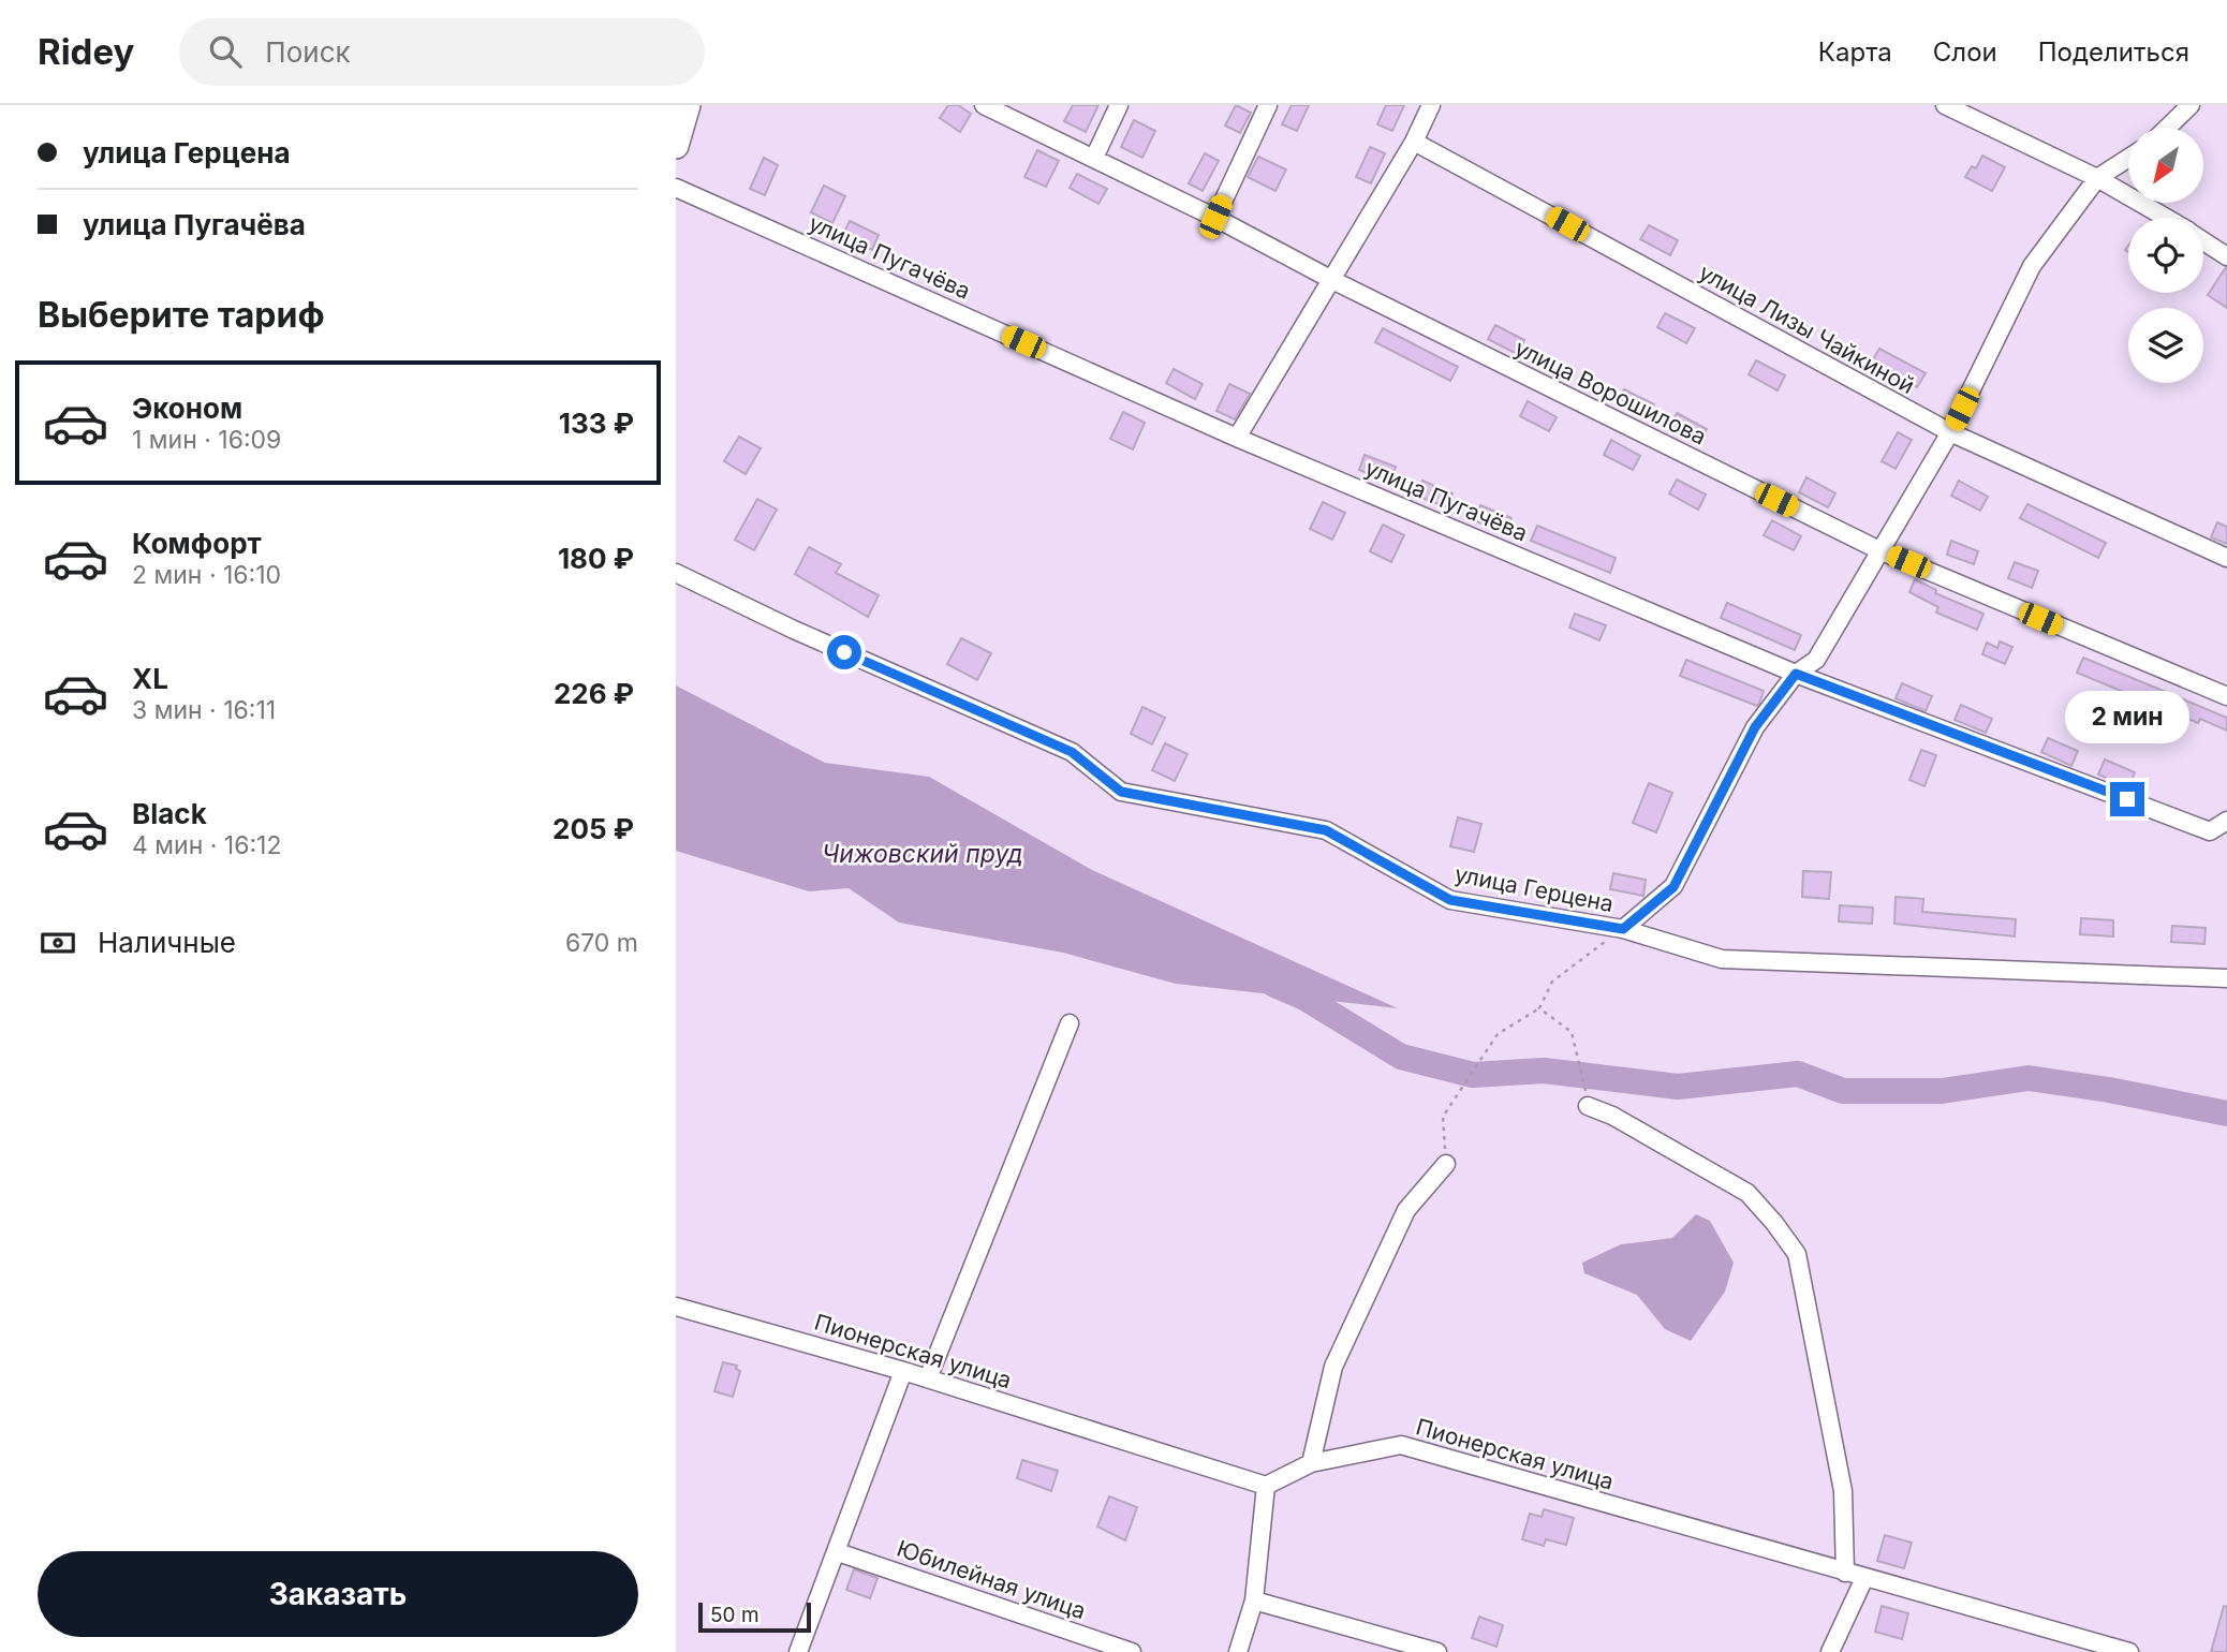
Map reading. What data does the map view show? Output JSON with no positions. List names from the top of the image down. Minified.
{"streets":{"street":["улица Пугачёва","улица Лизы Чайкиной","улица Ворошилова","улица Герцена","Пионерская улица","Юбилейная улица"]},"water":["Чижовский пруд"],"scale_bar":"50 m","north":"bottom left","page":{"header":"Ridey","search":"Поиск","nav":["Карта","Слои","Поделиться"],"banner":["улица Герцена","улица Пугачёва"],"heading":"Выберите тариф","list":[{"name":"Эконом","note":"1 мин · 16:09","value":"133 ₽"},{"name":"Комфорт","note":"2 мин · 16:10","value":"180 ₽"},{"name":"XL","note":"3 мин · 16:11","value":"226 ₽"},{"name":"Black","note":"4 мин · 16:12","value":"205 ₽"}],"bubble":"2 мин","pay":["Наличные","670 m"],"buttons":"Заказать","scale":"50 m"}}
